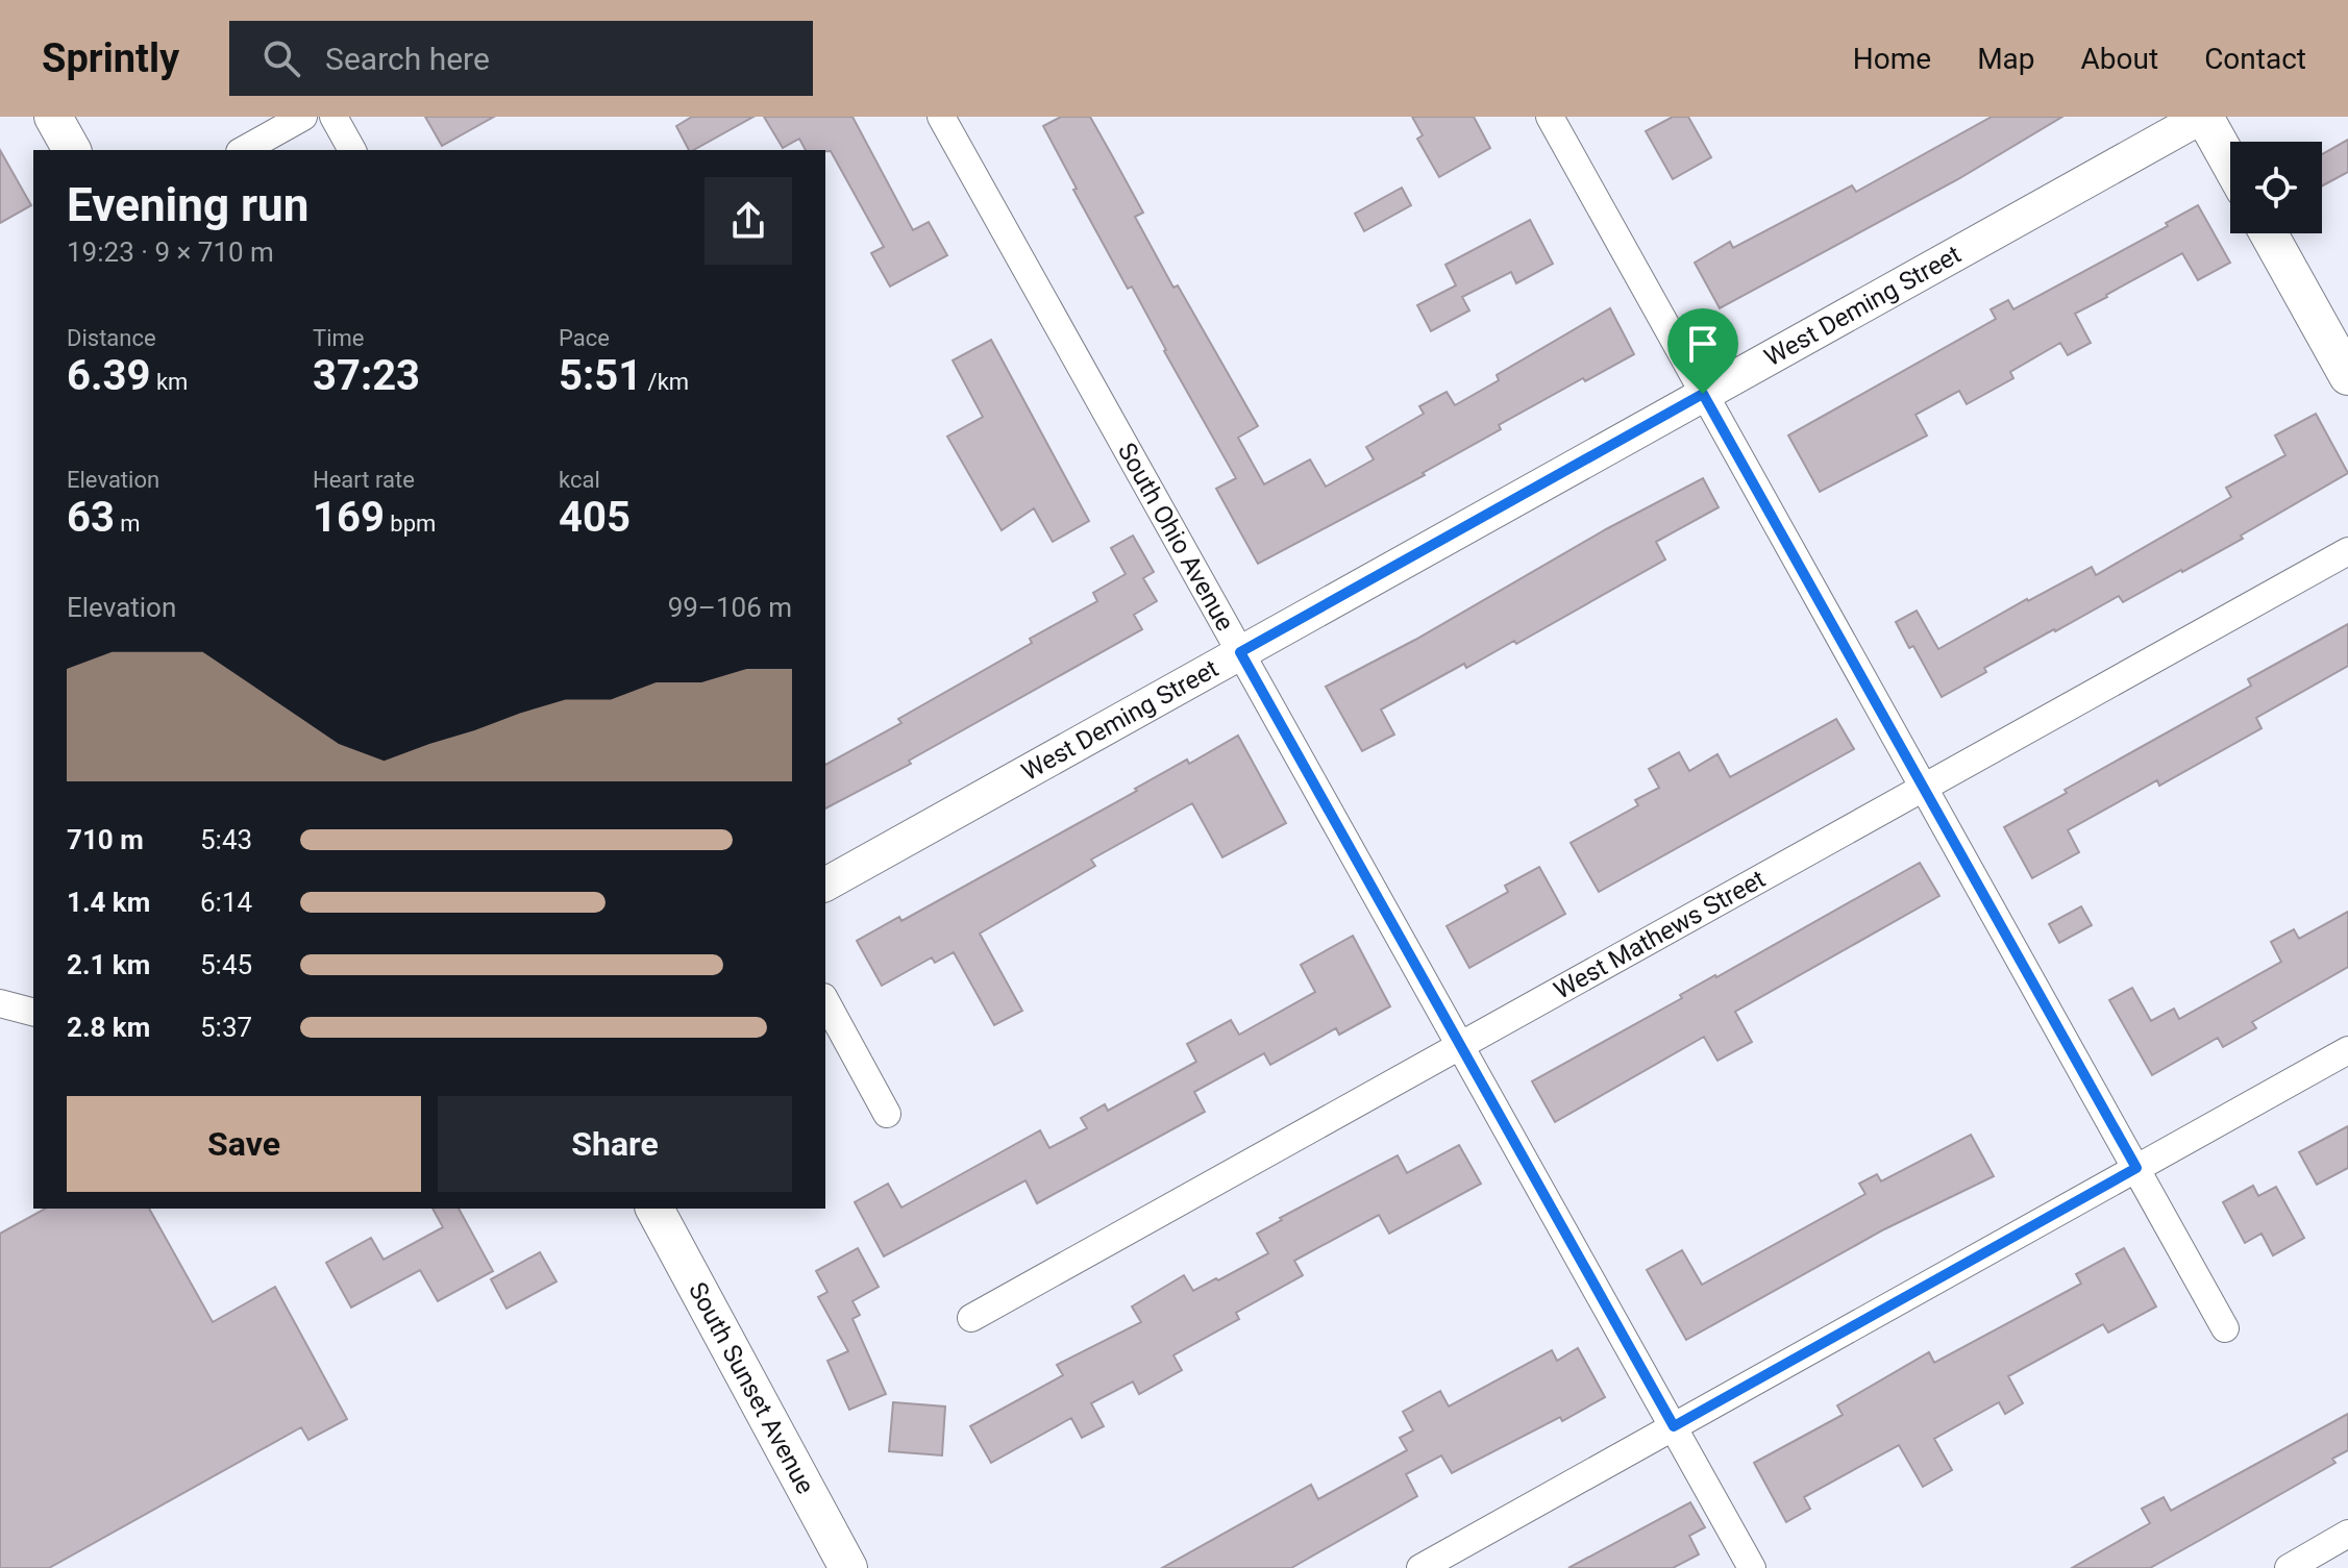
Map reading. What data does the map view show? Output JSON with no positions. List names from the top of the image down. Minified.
{"streets":{"main road":["South Sunset Avenue"],"street":["West Deming Street","South Ohio Avenue","West Mathews Street"]},"crossings":[["West Deming Street","South Ohio Avenue"],["South Ohio Avenue","West Mathews Street"]],"page":{"header":"Sprintly","search":"Search here","nav":["Home","Map","About","Contact"],"heading":["Evening run","19:23 · 9 × 710 m"],"stats":[["Distance","6.39 km"],["Time","37:23"],["Pace","5:51 /km"],["Elevation","63 m"],["Heart rate","169 bpm"],["kcal","405"]],"chart":["Elevation","99–106 m"],"list":[{"name":"710 m","note":"5:43"},{"name":"1.4 km","note":"6:14"},{"name":"2.1 km","note":"5:45"},{"name":"2.8 km","note":"5:37"}],"buttons":["Save","Share"]}}
